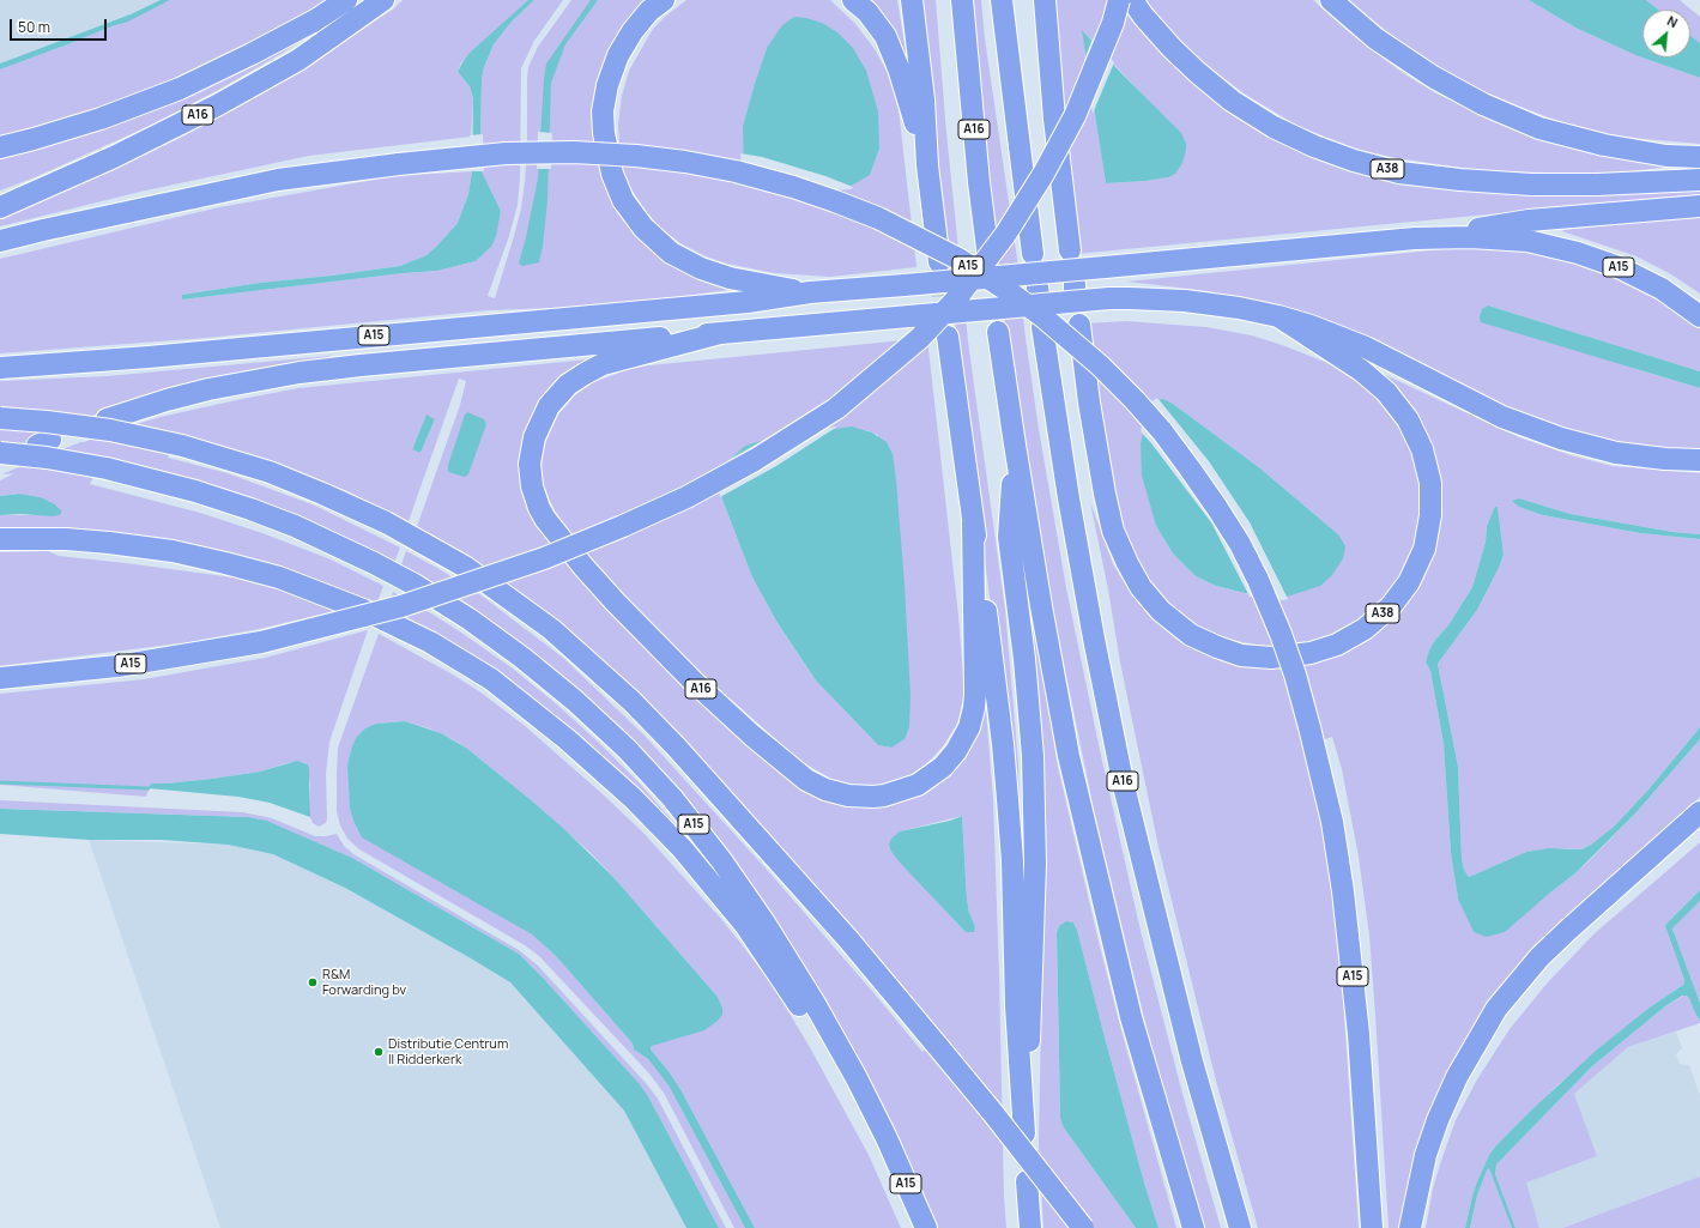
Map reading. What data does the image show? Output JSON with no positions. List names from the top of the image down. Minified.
{"streets":{"highway":["A16","A38","A15"]},"crossings":[["A16","A15"],["A38","A15"]],"places":["R&M Forwarding bv","Distributie Centrum II Ridderkerk"],"scale_bar":"50 m","north":"top right"}
